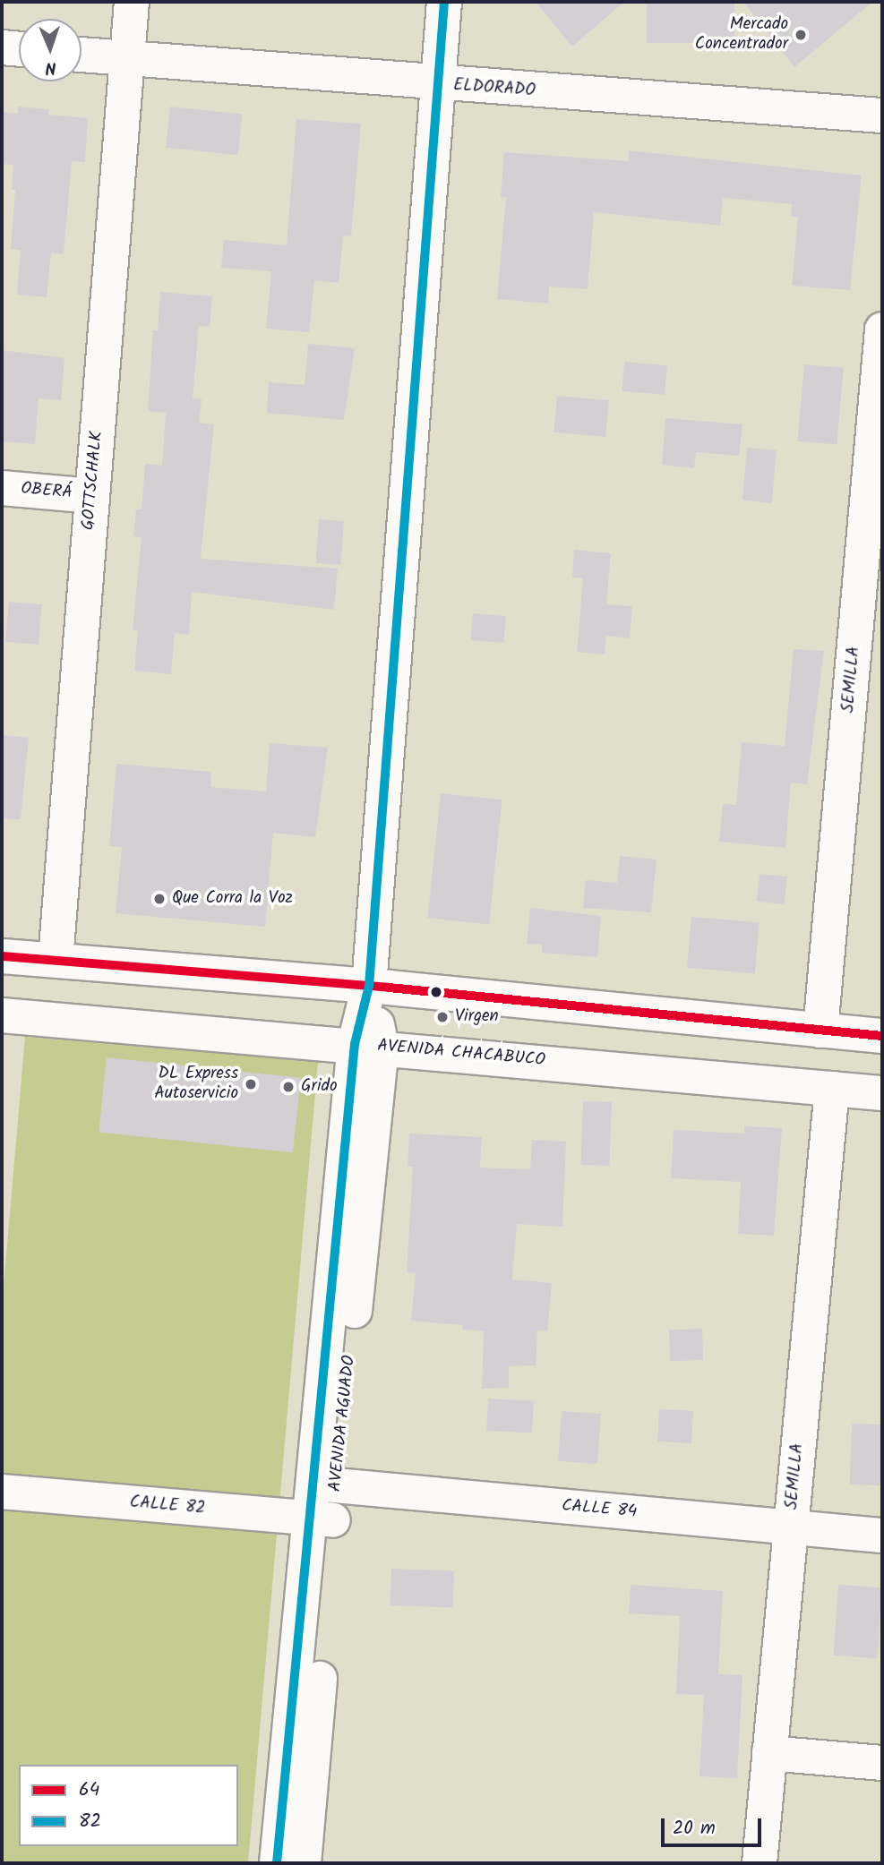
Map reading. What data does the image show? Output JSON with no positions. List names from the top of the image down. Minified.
{"streets":{"street":["ELDORADO","GOTTSCHALK","OBERÁ","SEMILLA","AVENIDA CHACABUCO","AVENIDA AGUADO","CALLE 82","CALLE 84"]},"crossings":[["ELDORADO","GOTTSCHALK"],["ELDORADO","AVENIDA AGUADO"],["GOTTSCHALK","OBERÁ"],["SEMILLA","AVENIDA CHACABUCO"],["SEMILLA","CALLE 84"],["AVENIDA CHACABUCO","AVENIDA AGUADO"],["AVENIDA AGUADO","CALLE 82"],["AVENIDA AGUADO","CALLE 84"]],"places":["Mercado Concentrador","Que Corra la Voz","Virgen","DL Express Autoservicio","Grido"],"lines":["transit line 82","transit line 64"],"legend":["64","82"],"scale_bar":"20 m","north":"bottom"}
